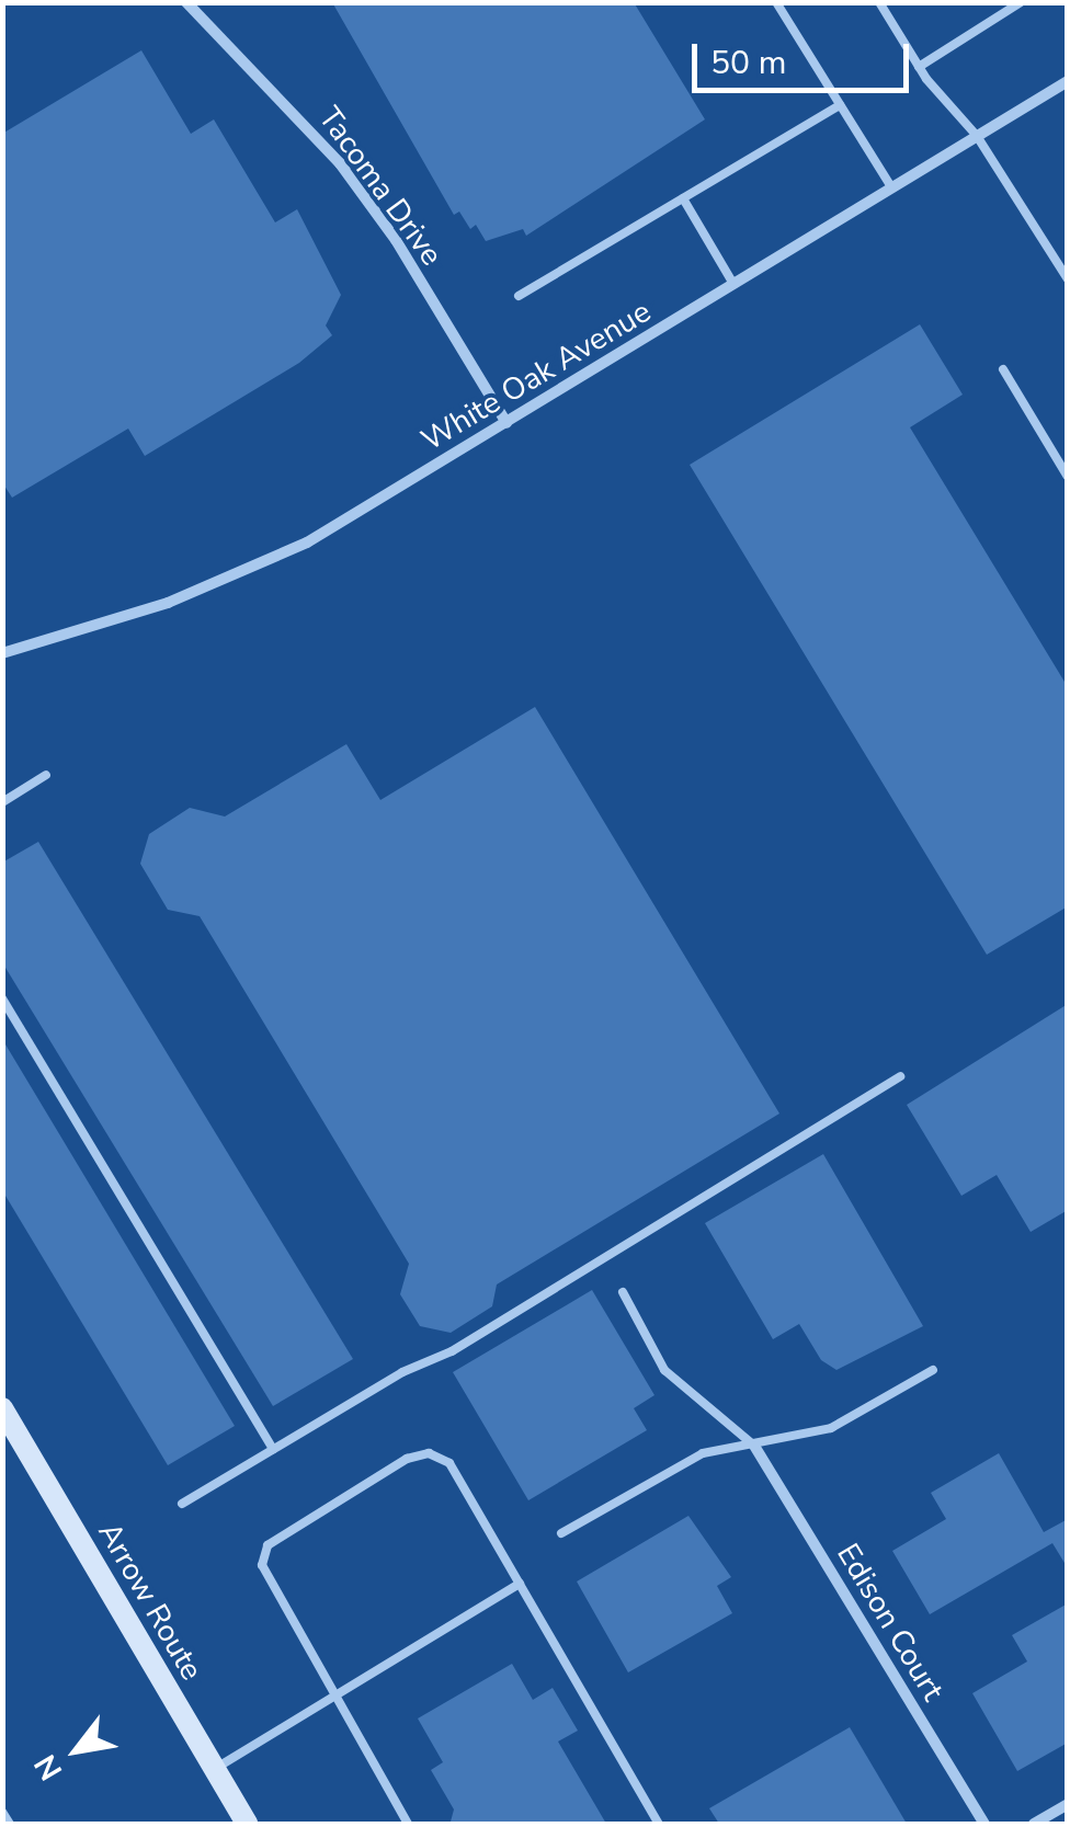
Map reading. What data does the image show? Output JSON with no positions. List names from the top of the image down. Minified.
{"streets":{"main road":["Arrow Route"],"street":["Tacoma Drive","White Oak Avenue","Edison Court"]},"crossings":[["Tacoma Drive","White Oak Avenue"]],"scale_bar":"50 m","north":"bottom left"}
